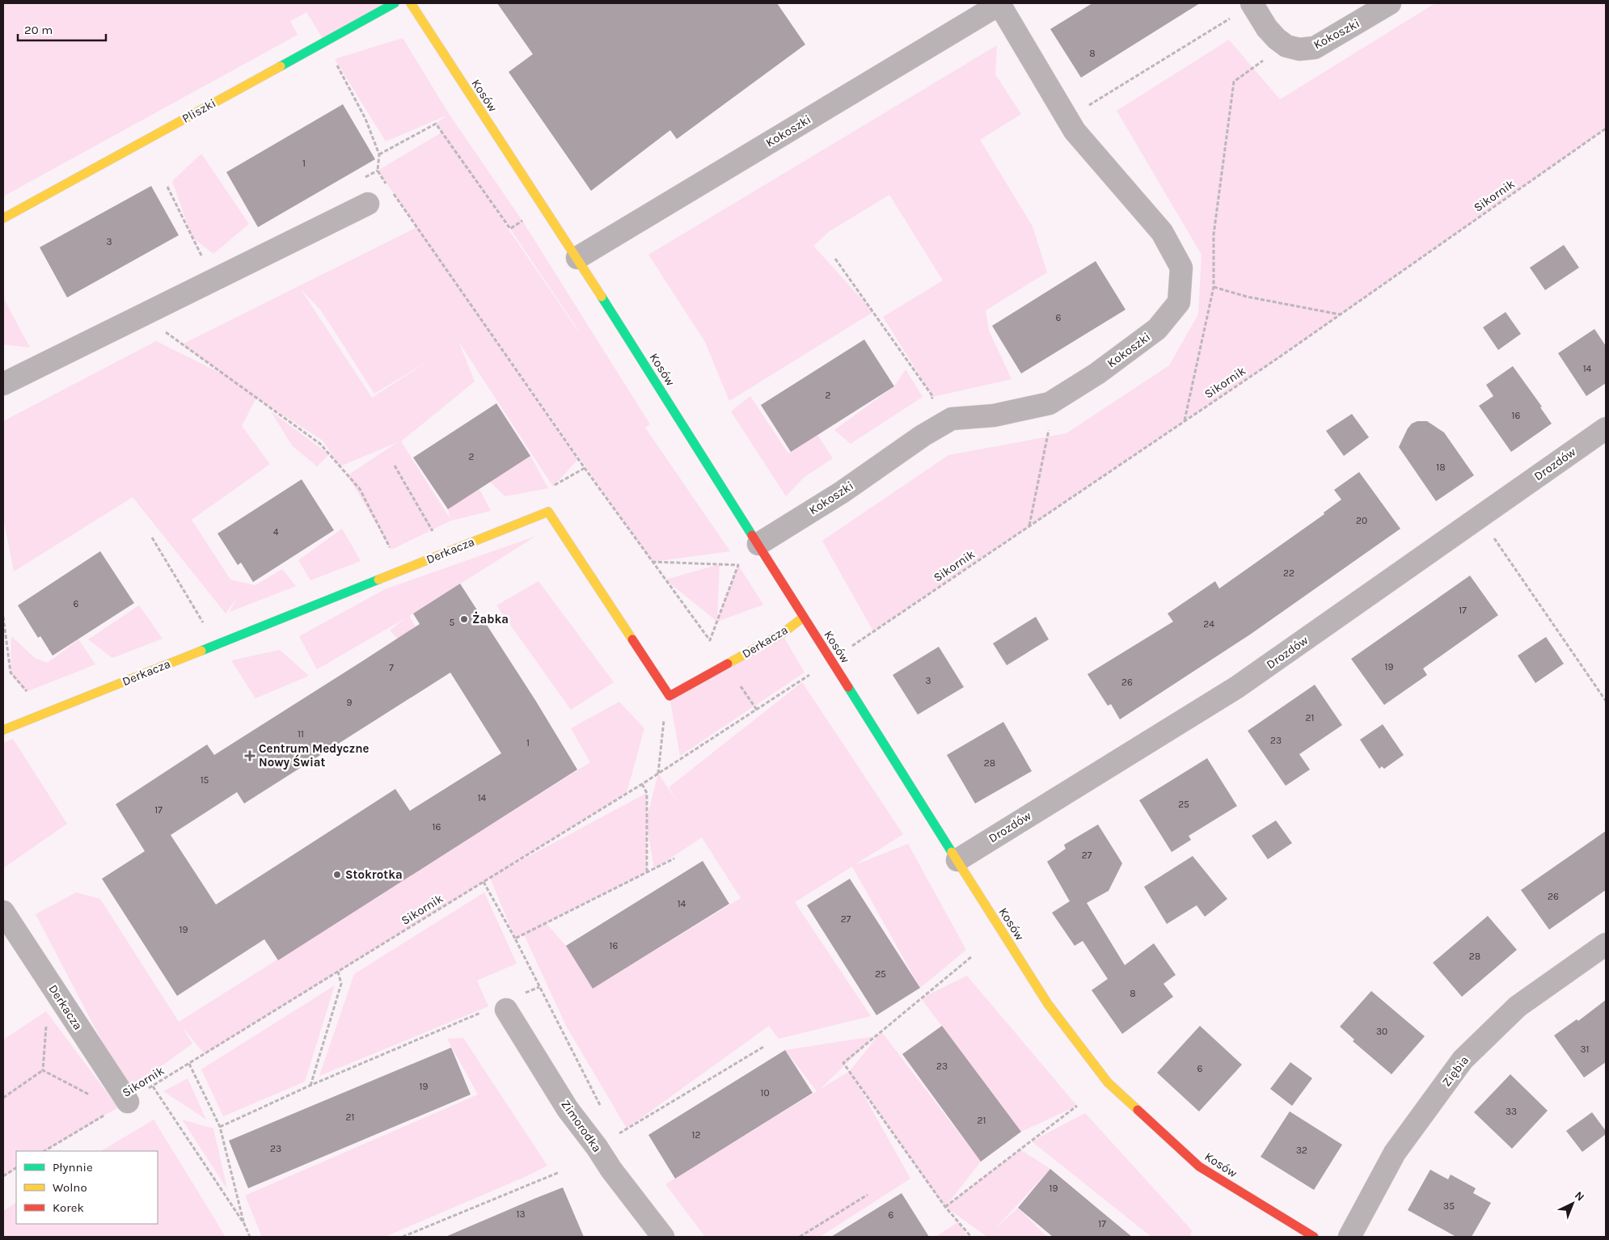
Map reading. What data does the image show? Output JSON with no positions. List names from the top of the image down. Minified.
{"streets":{"street":["Kokoszki","Kosów","Pliszki","Drozdów","Derkacza","Ziębia","Zimorodka"],"path":["Sikornik"]},"crossings":[["Kokoszki","Kosów"],["Kosów","Drozdów"],["Kosów","Derkacza"],["Sikornik","Derkacza"]],"places":{"other":["Żabka","Stokrotka"],"health":["Centrum Medyczne Nowy Świat"]},"house_numbers":["8","1","3","6","14","2","16","2","18","20","4","22","6","17","5","24","19","7","3","26","9","21","11","23","1","28","15","14","25","17","16","27","26","14","27","19","16","28","25","8","30","31","23","6","19","10","33","21","21","12","23","32","19","35","13","6","17"],"legend":["Płynnie","Wolno","Korek"],"scale_bar":"20 m","north":"top right"}
